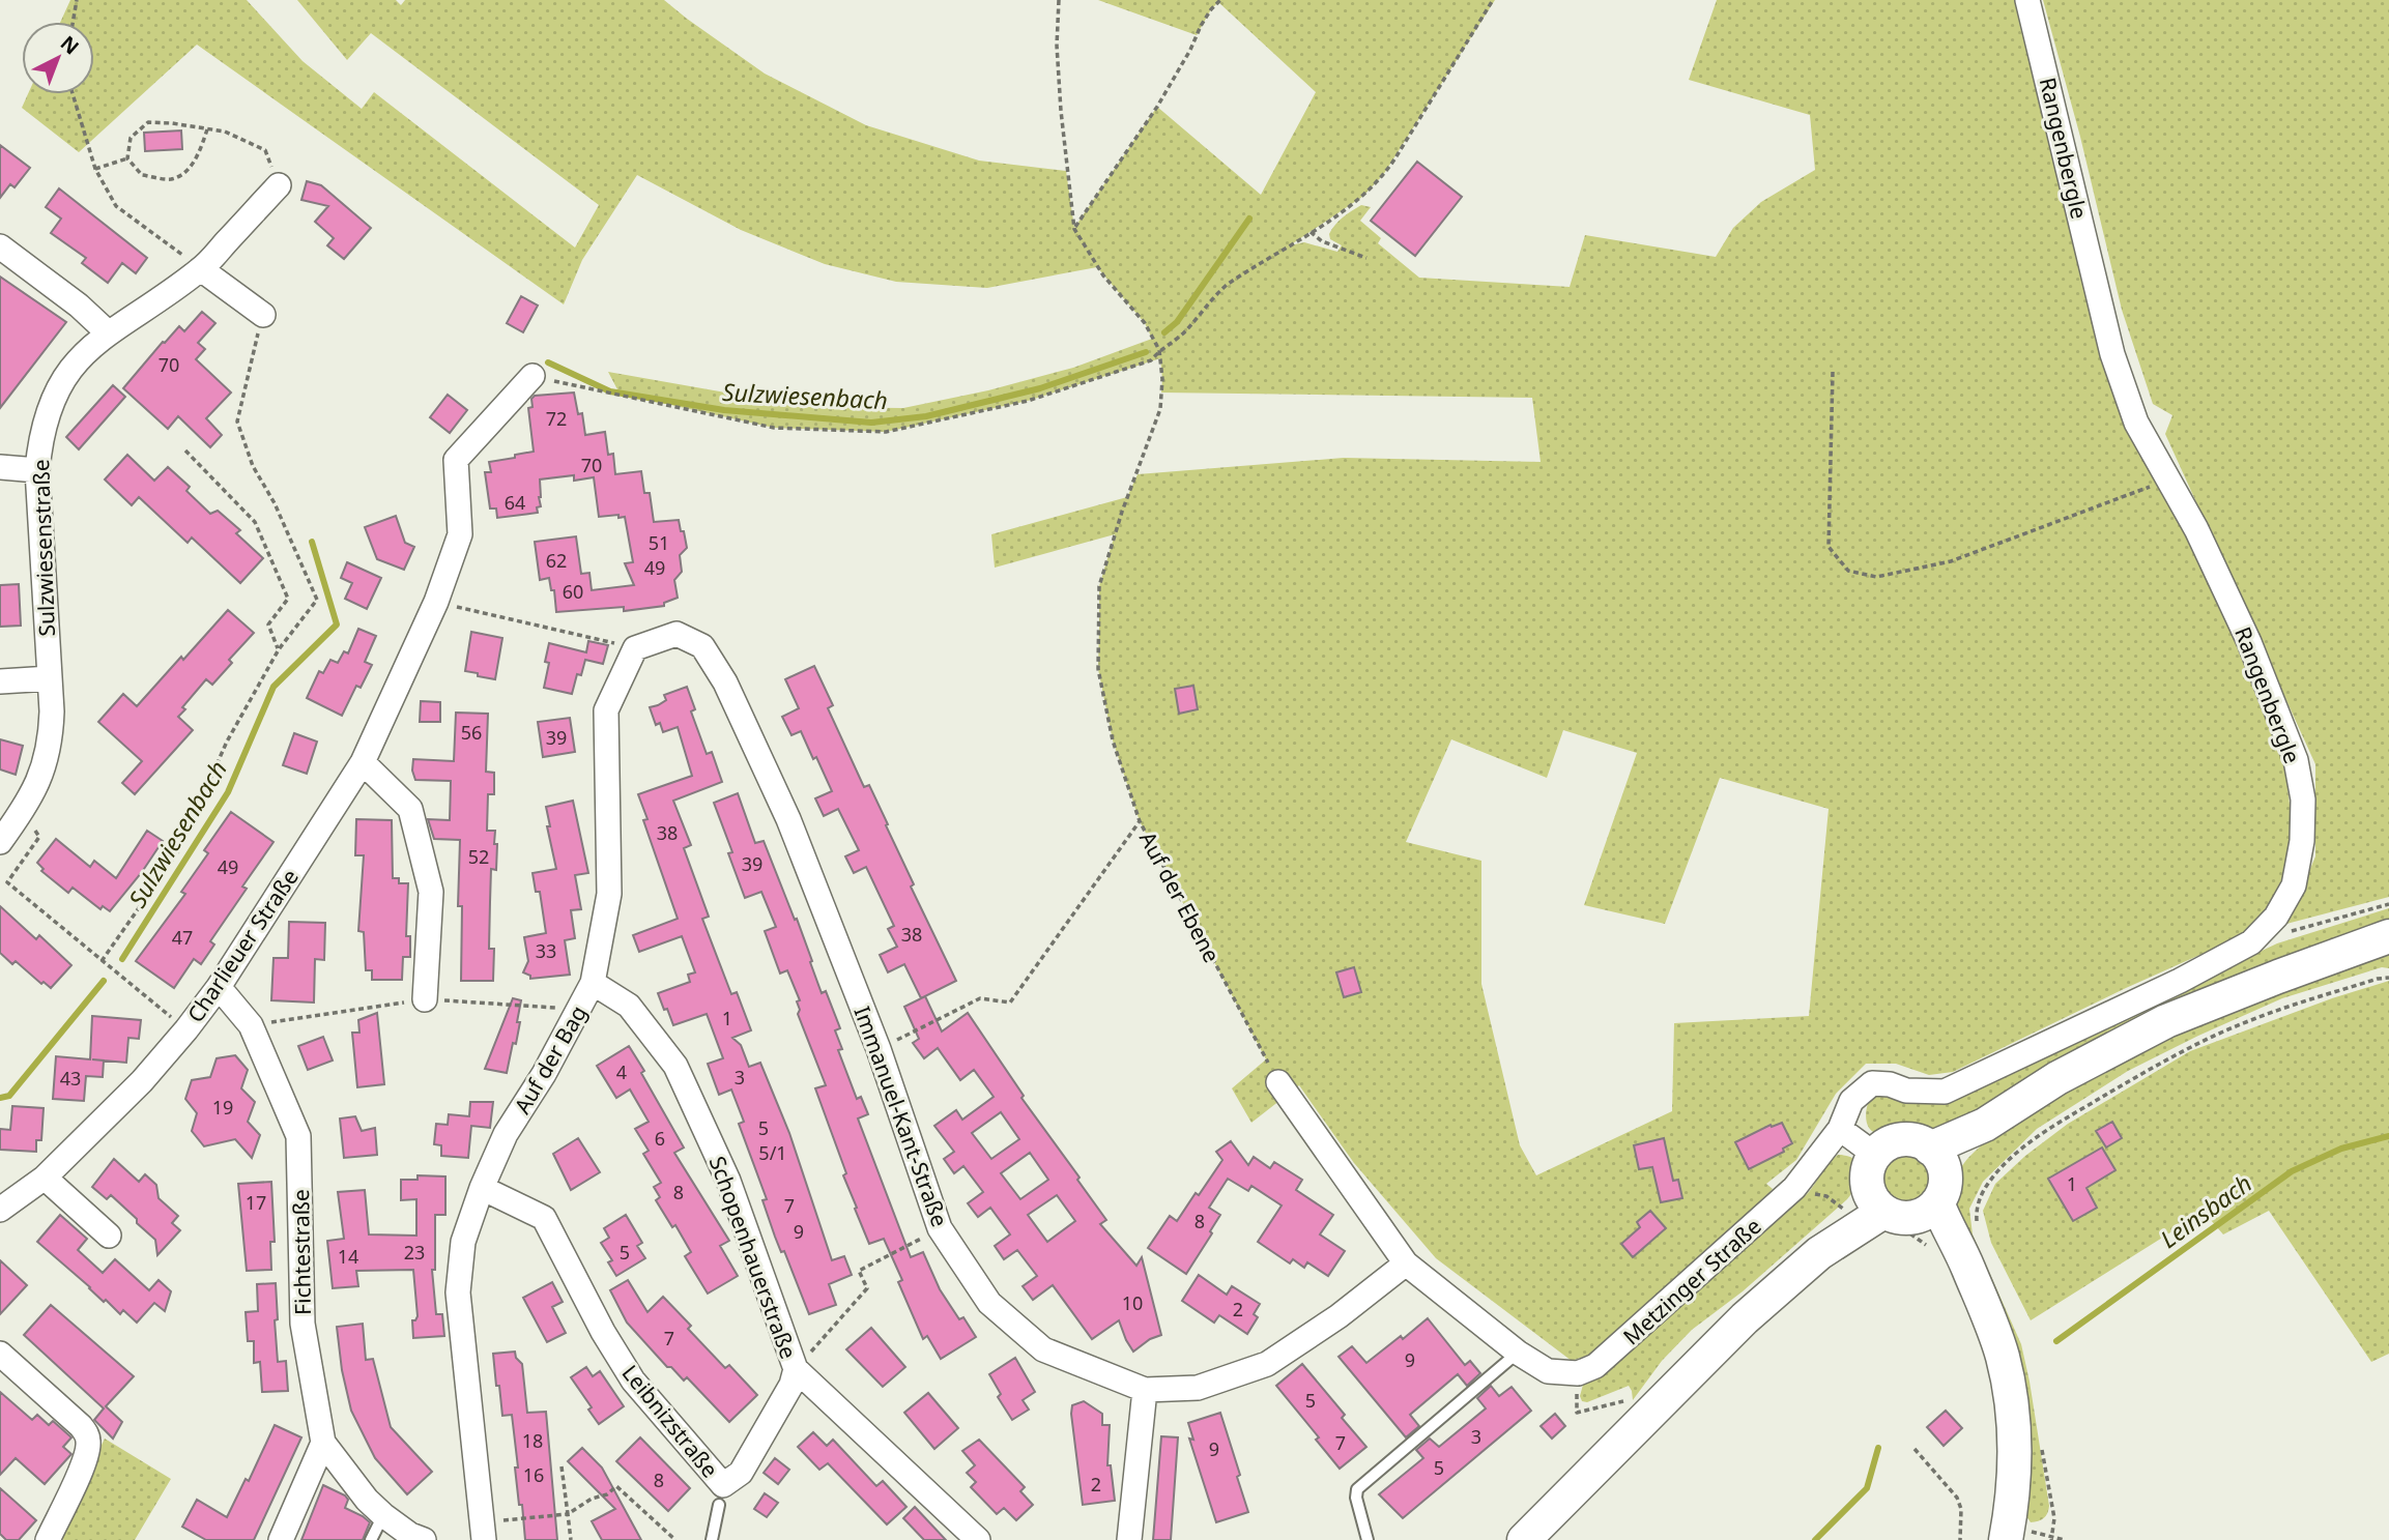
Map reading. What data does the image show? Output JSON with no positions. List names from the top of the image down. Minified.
{"streets":{"street":["Rangenbergle","Sulzwiesenstraße","Charlieuer Straße","Auf der Bag","Immanuel-Kant-Straße","Fichtestraße","Schopenhauerstraße","Metzinger Straße","Leibnizstraße"],"path":["Auf der Ebene"]},"crossings":[["Rangenbergle","Metzinger Straße"],["Charlieuer Straße","Fichtestraße"],["Auf der Bag","Immanuel-Kant-Straße"],["Auf der Bag","Schopenhauerstraße"],["Auf der Bag","Leibnizstraße"],["Schopenhauerstraße","Leibnizstraße"]],"water":["Sulzwiesenbach","Leinsbach"],"house_numbers":["70","72","70","64","51","62","49","60","56","39","38","52","39","49","38","47","33","1","4","3","43","19","5","6","5/1","1","8","17","7","8","9","23","5","14","10","2","7","9","5","3","18","7","9","5","16","8","2"],"north":"top right"}
